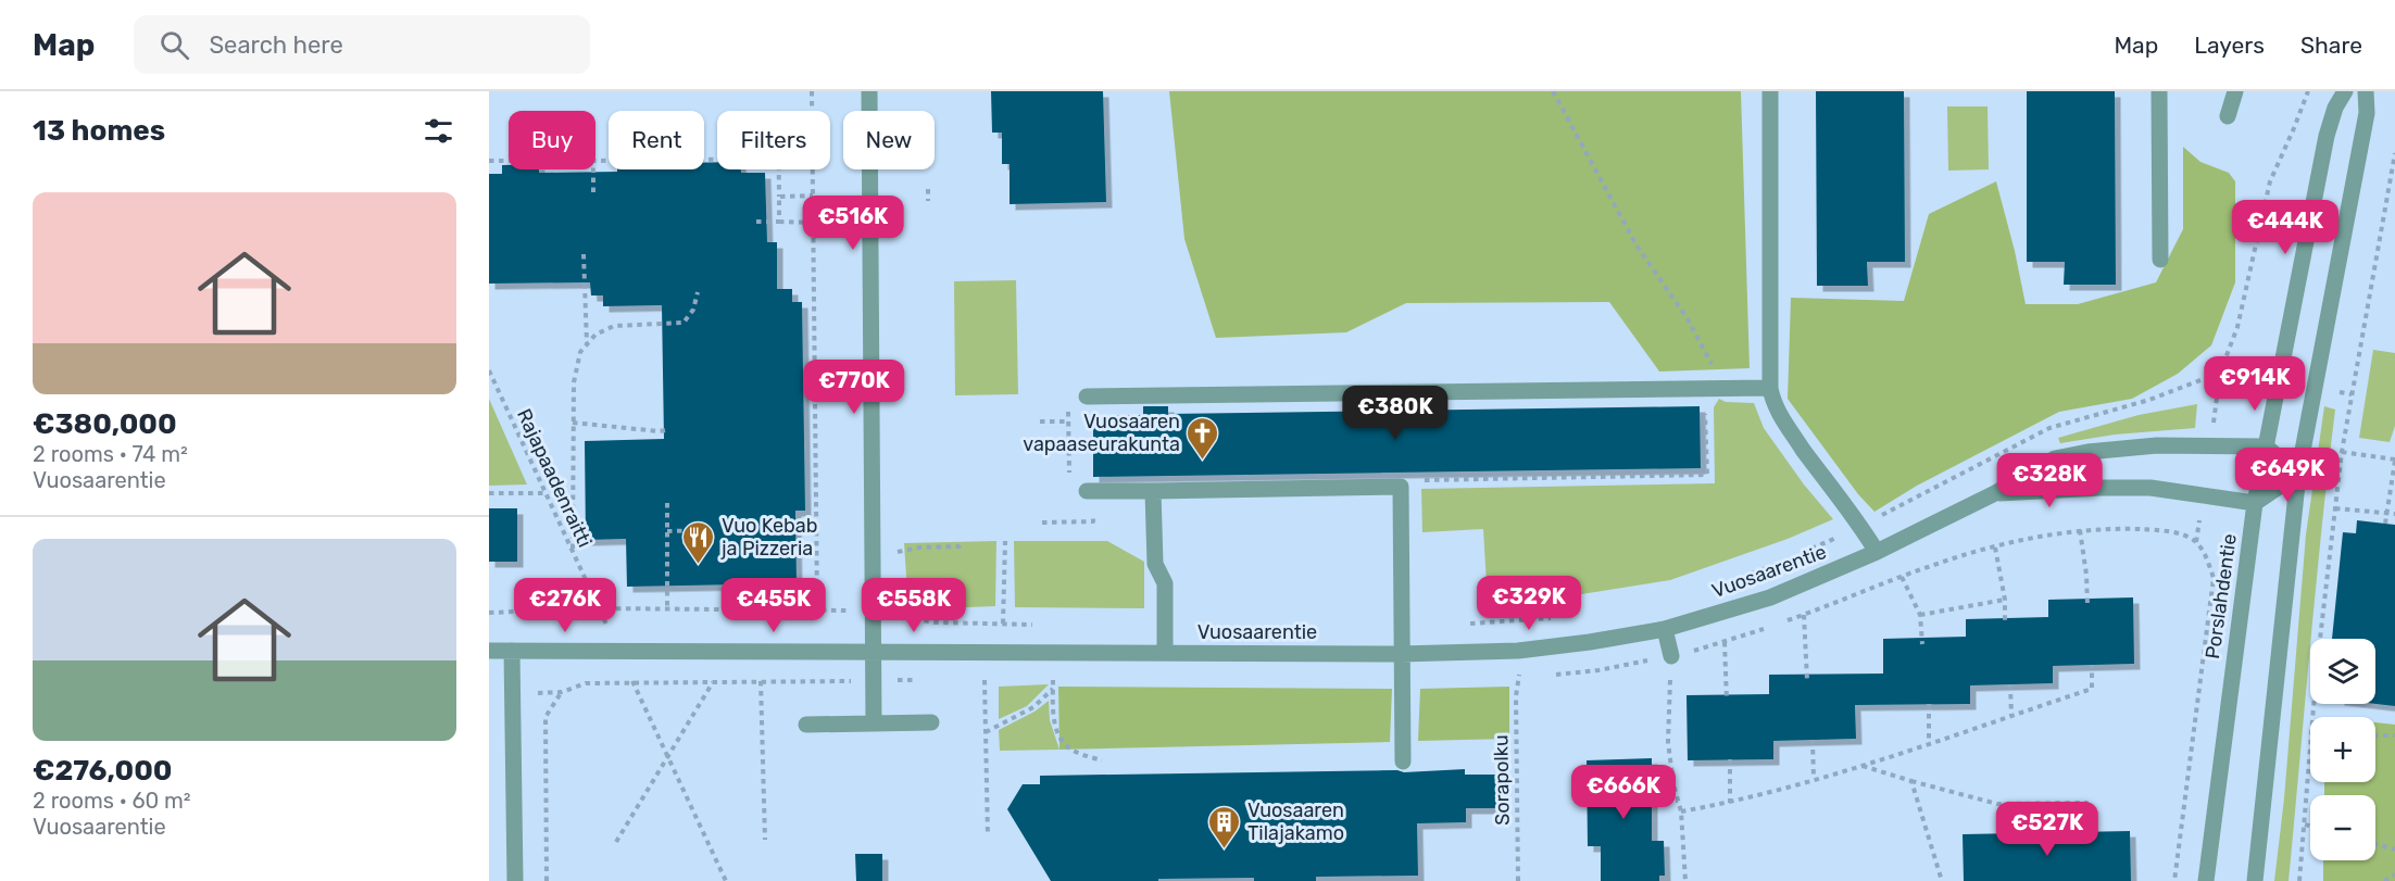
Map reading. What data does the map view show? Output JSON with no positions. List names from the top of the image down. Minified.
{"streets":{"street":["Vuosaarentie","Porslahdentie"],"path":["Rajapaadenraitti","Sorapolku"]},"crossings":[["Vuosaarentie","Porslahdentie"]],"places":{"church":["Vuosaaren vapaaseurakunta"],"restaurant":["Vuo Kebab ja Pizzeria"],"building":["Vuosaaren Tilajakamo"]},"page":{"header":"Map","search":"Search here","nav":["Map","Layers","Share"],"heading":"13 homes","chip":["Buy","Rent","Filters","New"],"list":[{"name":"€380,000","note":"2 rooms · 74 m² · Vuosaarentie"},{"name":"€276,000","note":"2 rooms · 60 m² · Vuosaarentie"}],"price":["€516K","€444K","€914K","€770K","€380K","€649K","€328K","€329K","€276K","€455K","€558K","€666K","€527K"],"map_buttons":["+","−"]}}
